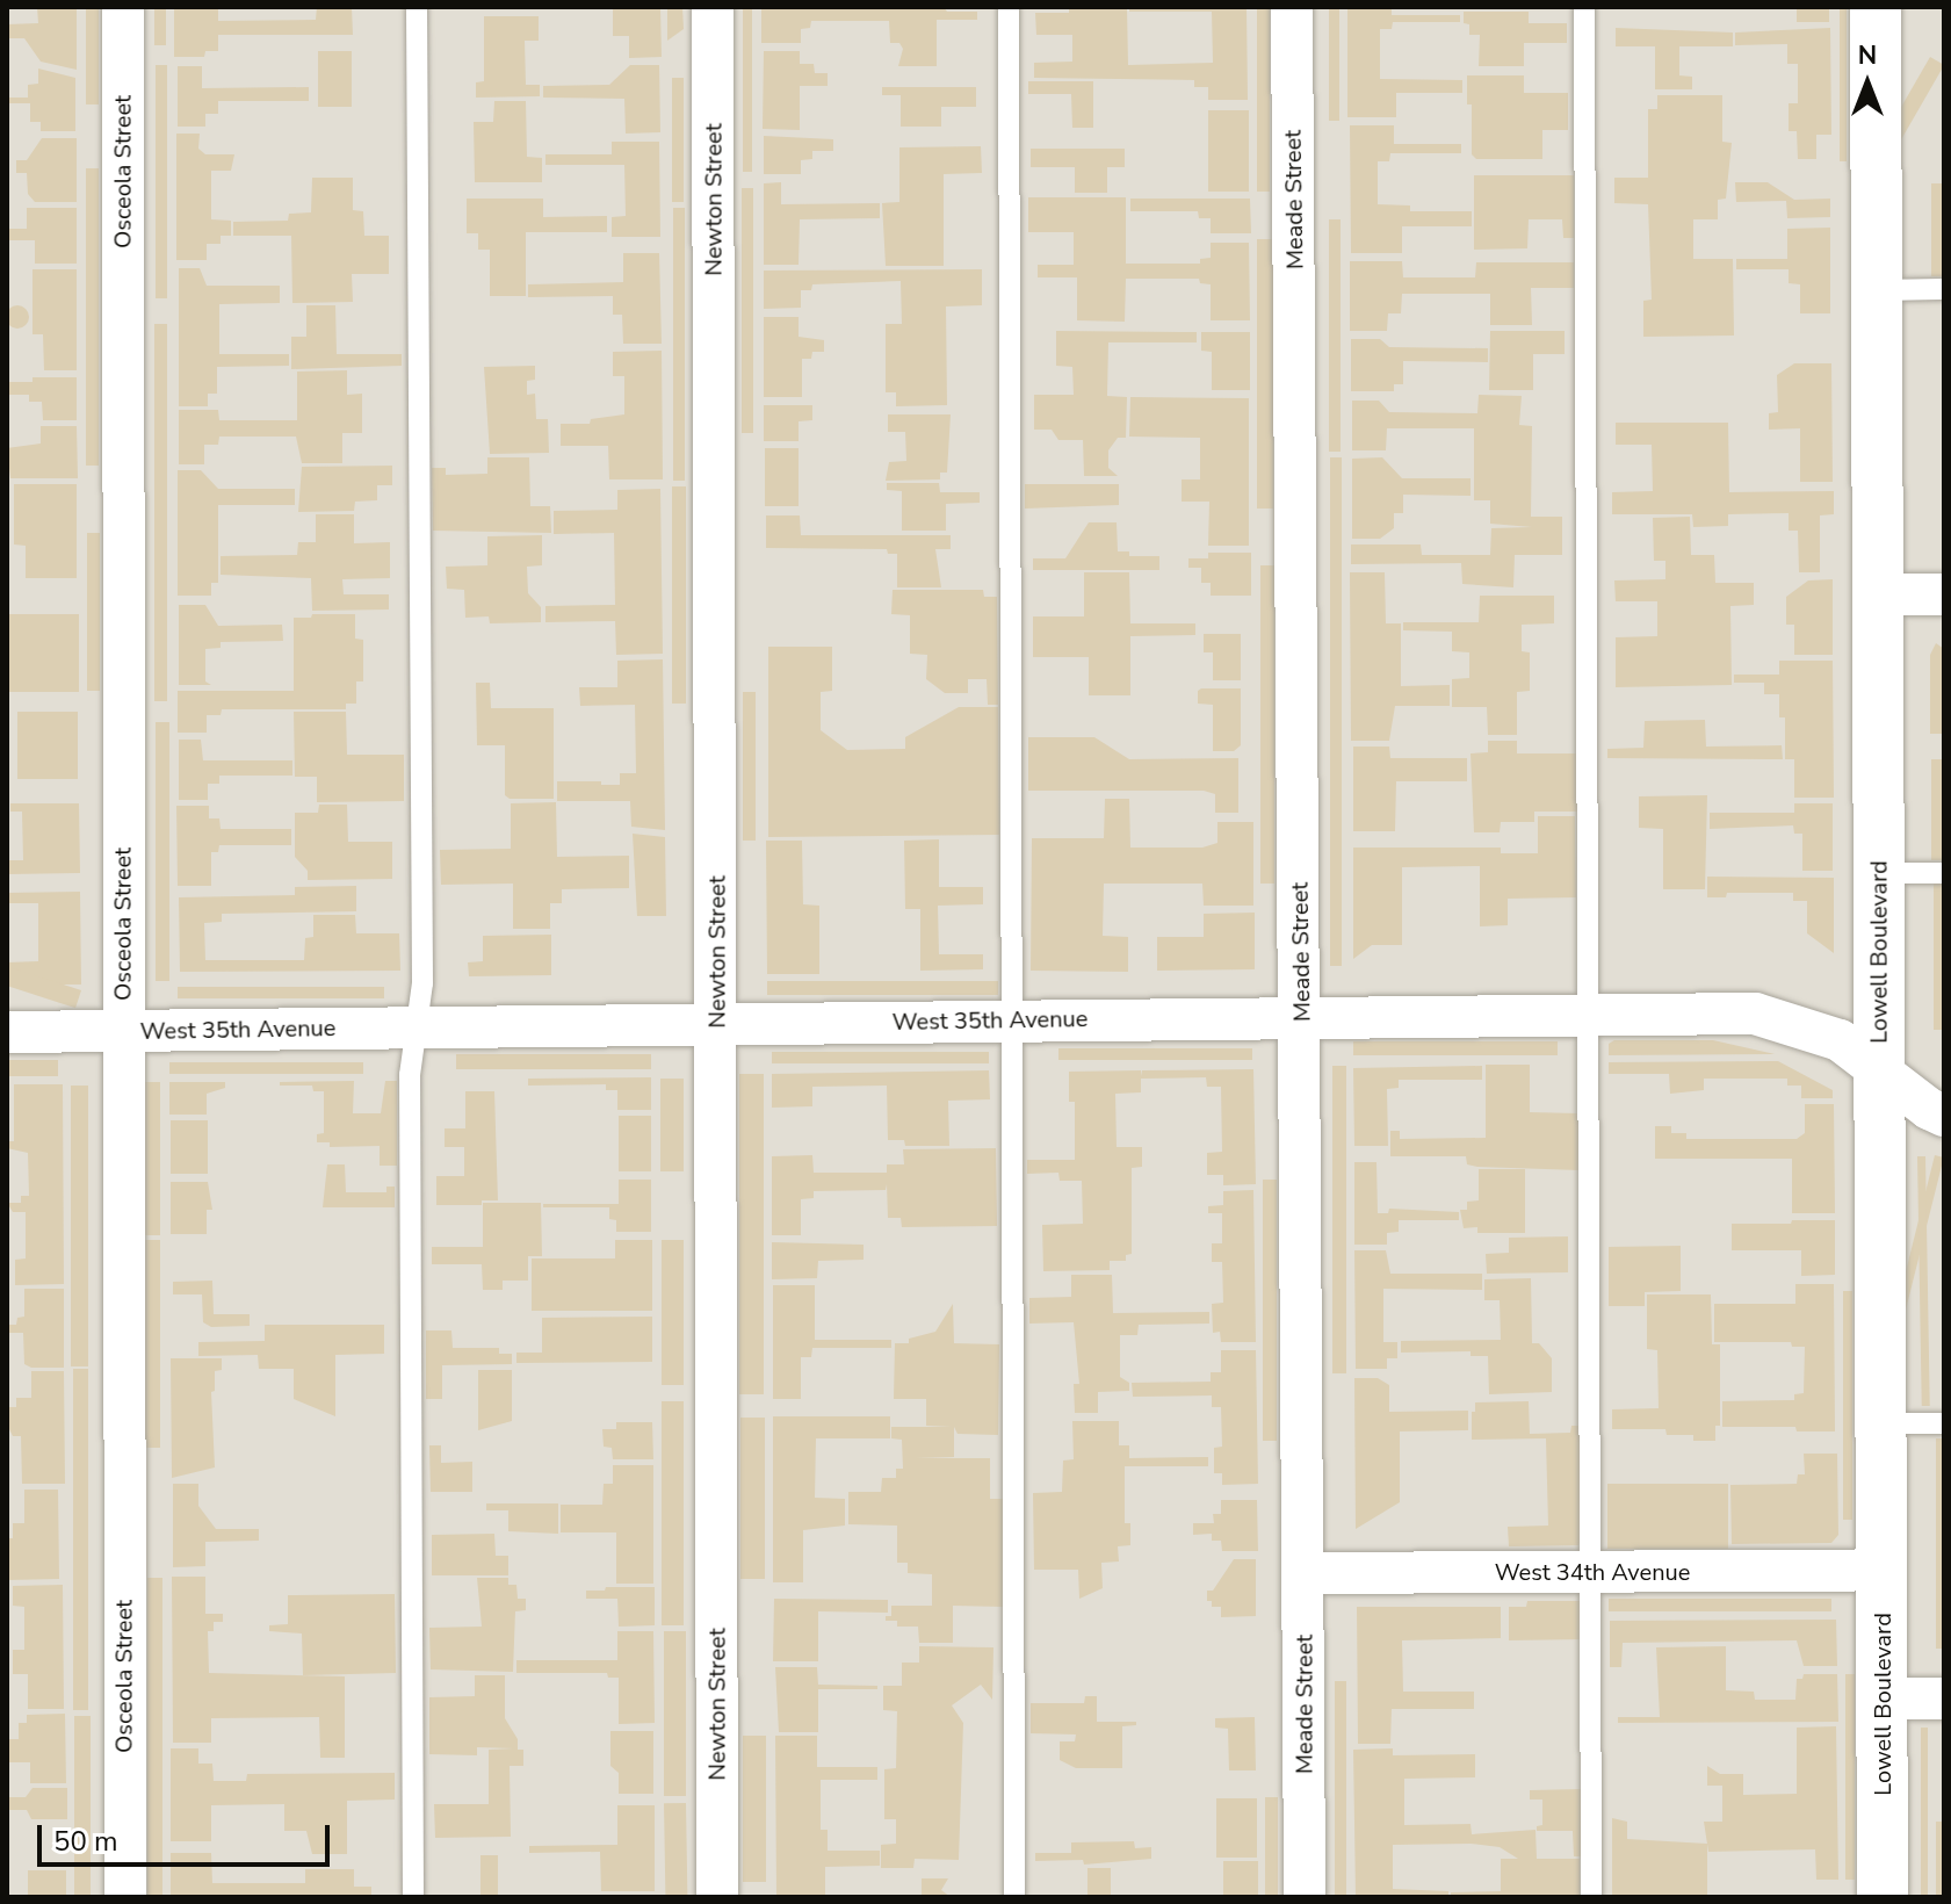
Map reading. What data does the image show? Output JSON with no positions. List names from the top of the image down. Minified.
{"streets":{"street":["Osceola Street","Newton Street","Meade Street","Lowell Boulevard","West 35th Avenue","West 34th Avenue"]},"crossings":[["Osceola Street","West 35th Avenue"],["Newton Street","West 35th Avenue"],["Meade Street","West 35th Avenue"],["Meade Street","West 34th Avenue"],["Lowell Boulevard","West 35th Avenue"],["Lowell Boulevard","West 34th Avenue"]],"scale_bar":"50 m","north":"top"}
